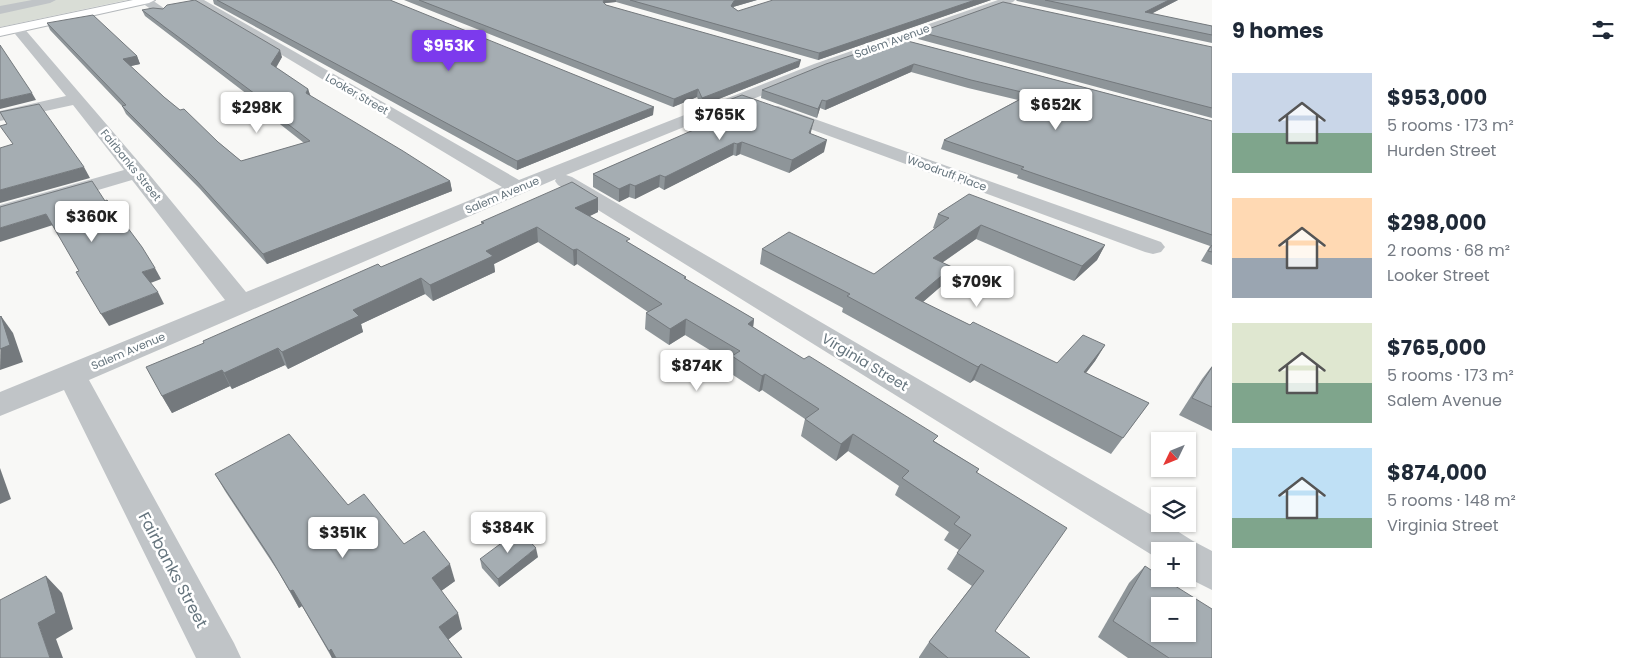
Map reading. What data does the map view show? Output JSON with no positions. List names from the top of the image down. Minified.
{"streets":{"street":["Salem Avenue","Looker Street","Fairbanks Street","Woodruff Place","Virginia Street"]},"crossings":[["Salem Avenue","Looker Street"],["Salem Avenue","Fairbanks Street"],["Salem Avenue","Woodruff Place"],["Salem Avenue","Virginia Street"]],"north":"bottom left","page":{"heading":"9 homes","price":["$953K","$652K","$298K","$765K","$360K","$709K","$874K","$384K","$351K"],"list":[{"name":"$953,000","note":"5 rooms · 173 m² · Hurden Street"},{"name":"$298,000","note":"2 rooms · 68 m² · Looker Street"},{"name":"$765,000","note":"5 rooms · 173 m² · Salem Avenue"},{"name":"$874,000","note":"5 rooms · 148 m² · Virginia Street"}],"map_buttons":["+","−"]}}
